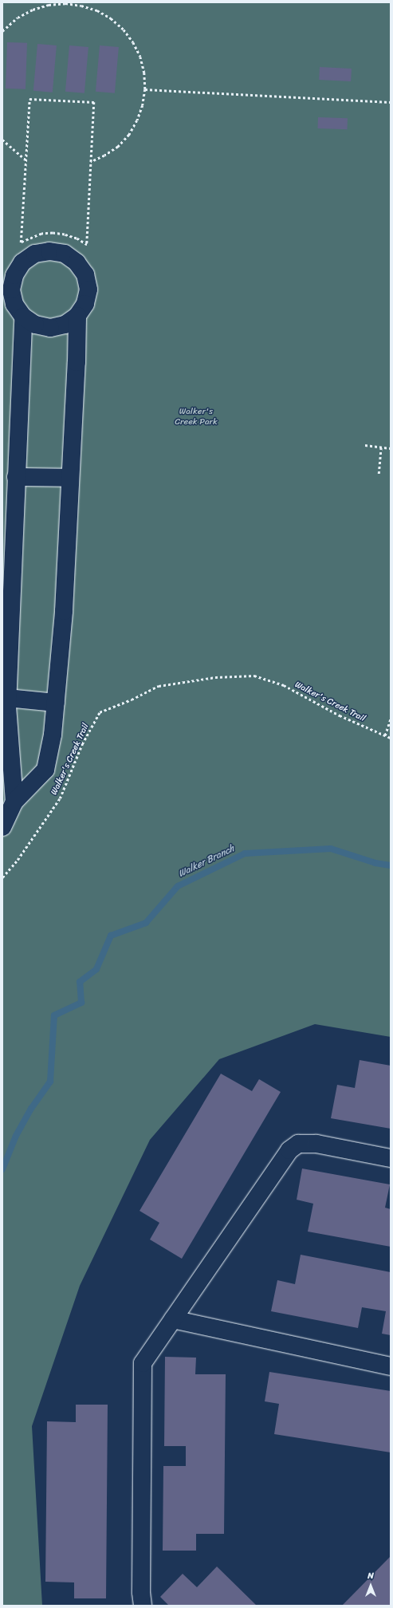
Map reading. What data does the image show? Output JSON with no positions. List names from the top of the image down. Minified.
{"streets":{"path":["Walker's Creek Trail"]},"water":["Walker Branch"],"parks":["Walker's Creek Park"],"north":"top"}
